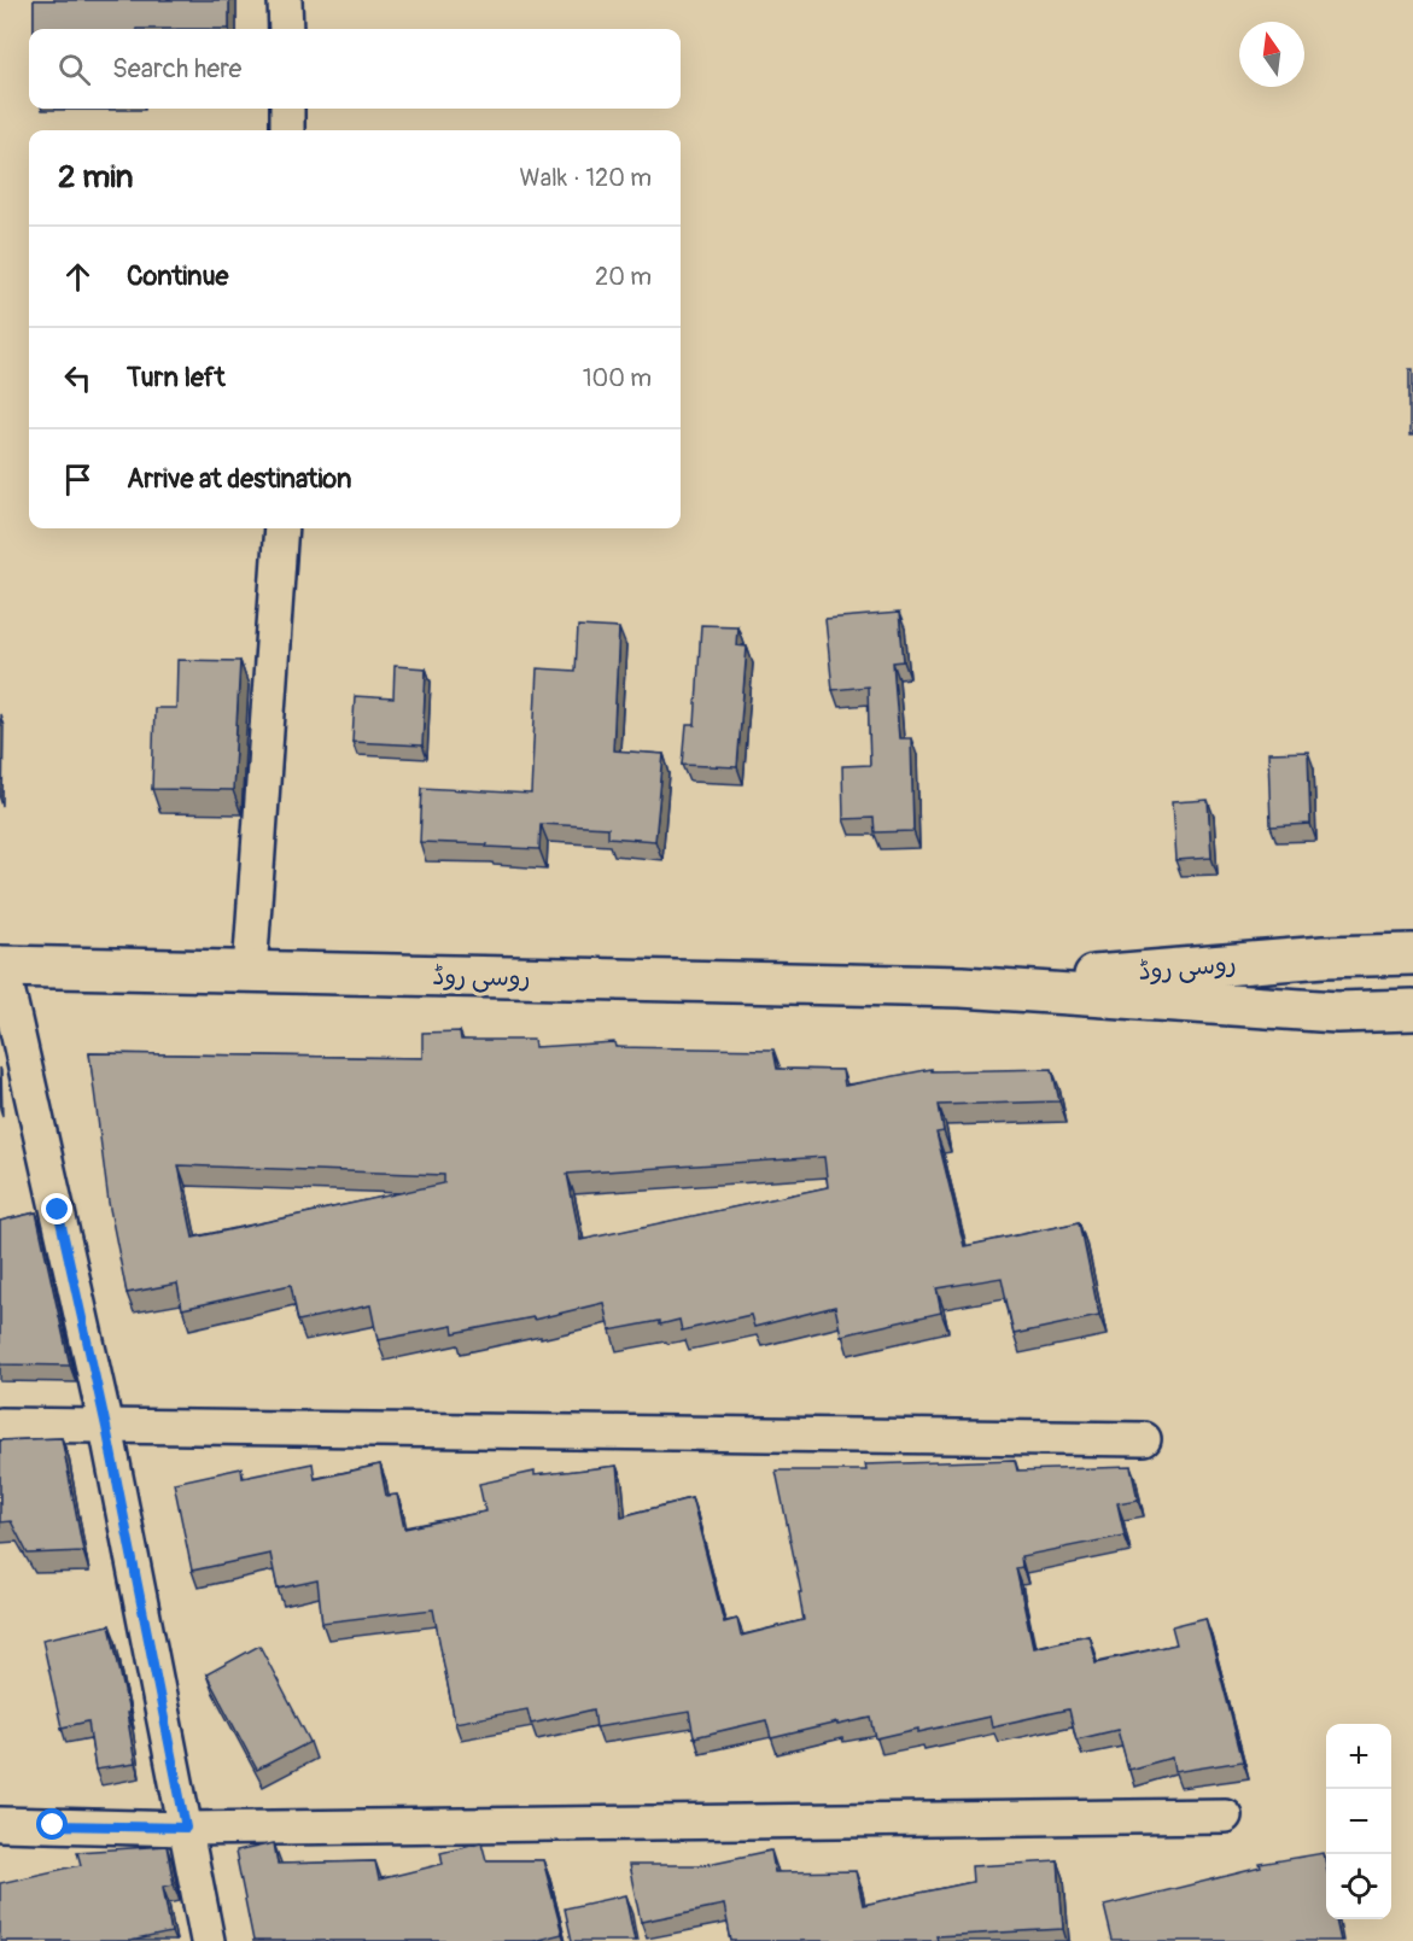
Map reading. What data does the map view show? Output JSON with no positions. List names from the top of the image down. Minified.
{"streets":{"main road":["روسی روڈ"]},"north":"top","page":{"search":"Search here","heading":["2 min","Walk · 120 m"],"list":[["Continue","20 m"],["Turn left","100 m"],"Arrive at destination"],"map_buttons":["+","−"]}}
